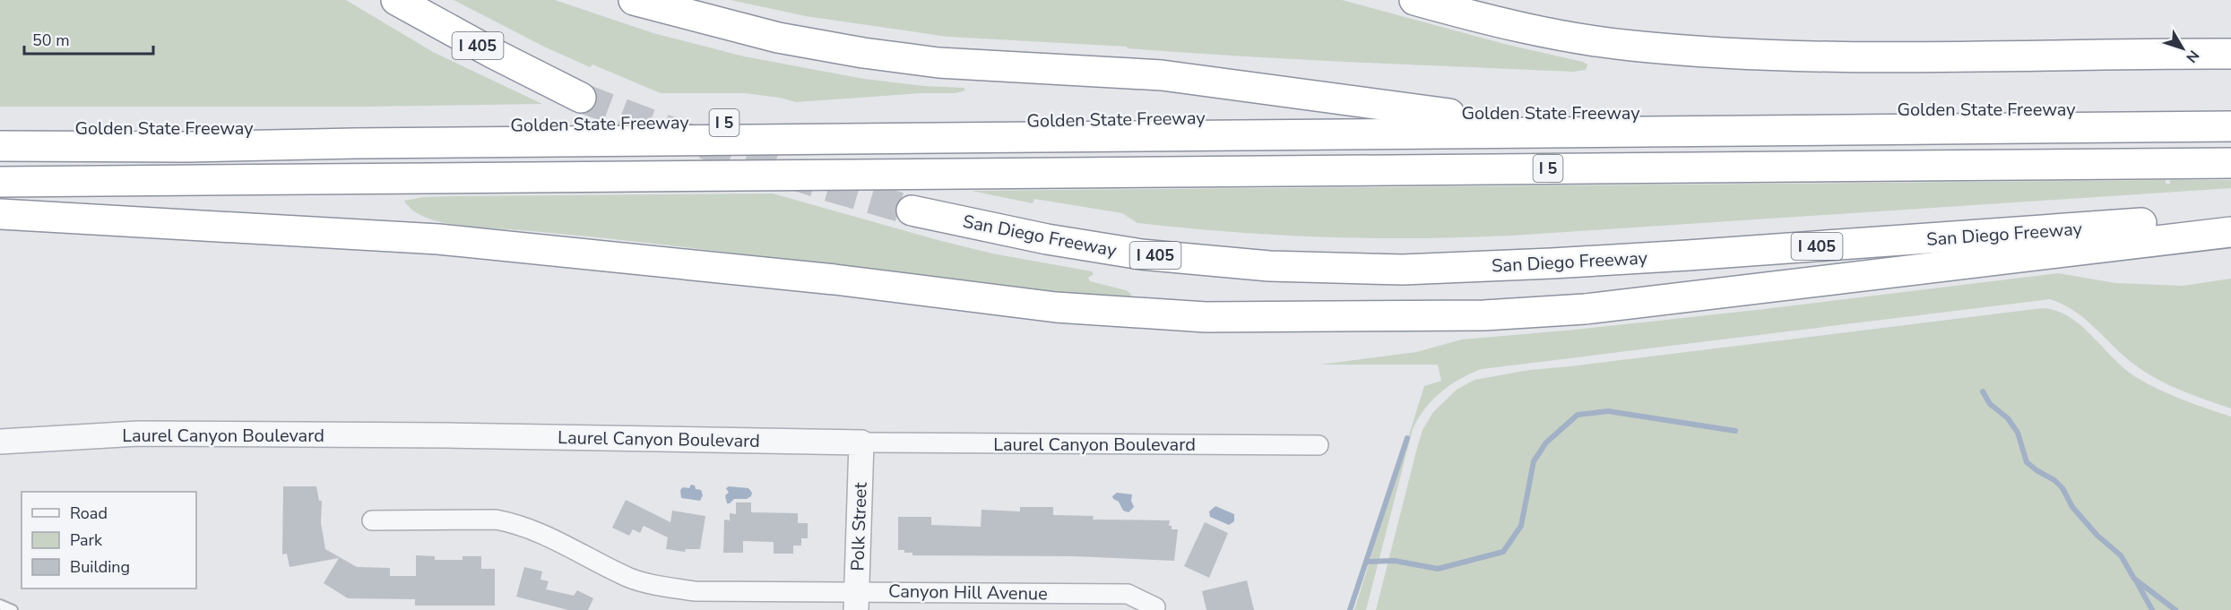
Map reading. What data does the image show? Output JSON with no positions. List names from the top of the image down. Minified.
{"streets":{"highway":["I 405","Golden State Freeway","I 5","San Diego Freeway"],"street":["Laurel Canyon Boulevard","Polk Street","Canyon Hill Avenue"]},"crossings":[["Laurel Canyon Boulevard","Polk Street"],["Polk Street","Canyon Hill Avenue"]],"legend":["Road","Park","Building"],"scale_bar":"50 m","north":"bottom right"}
